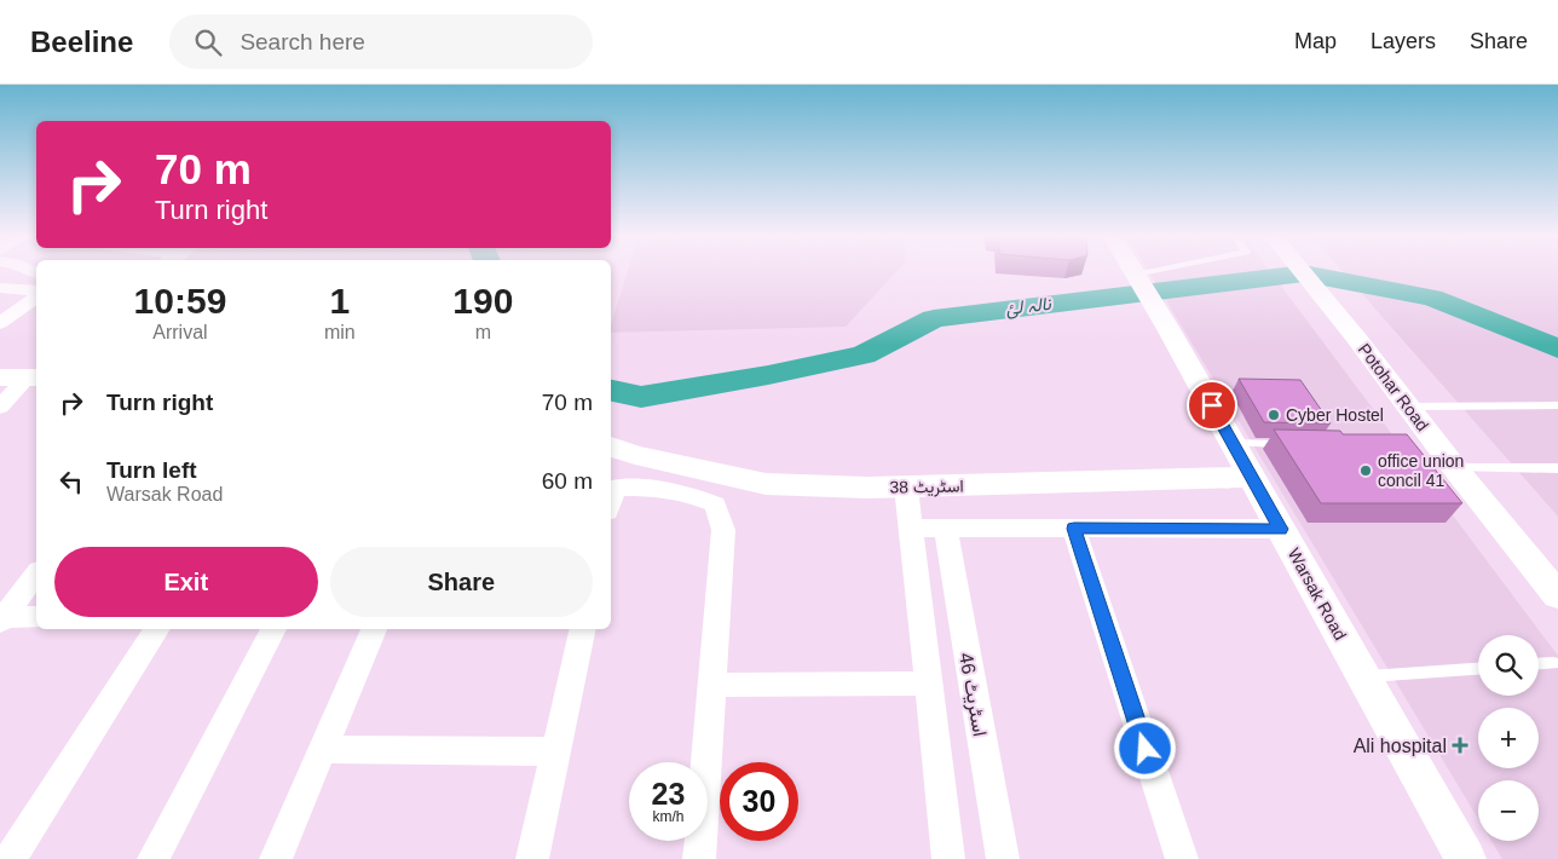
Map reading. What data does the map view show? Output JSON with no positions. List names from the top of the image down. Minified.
{"streets":{"street":["Potohar Road","اسٹریٹ 38","Warsak Road","اسٹریٹ 46"]},"crossings":[["اسٹریٹ 38","Warsak Road"]],"water":["نالہ لئ"],"places":{"other":["Cyber Hostel","office union concil 41"],"health":["Ali hospital"]},"page":{"header":"Beeline","search":"Search here","nav":["Map","Layers","Share"],"turn":["70 m","Turn right"],"eta":["10:59","Arrival","1","min","190","m"],"list":[{"name":"Turn right","value":"70 m"},{"name":"Turn left","note":"Warsak Road","value":"60 m"}],"buttons":["Exit","Share"],"map_buttons":["+","−"],"speed":"23 km/h","limit":"30"}}
